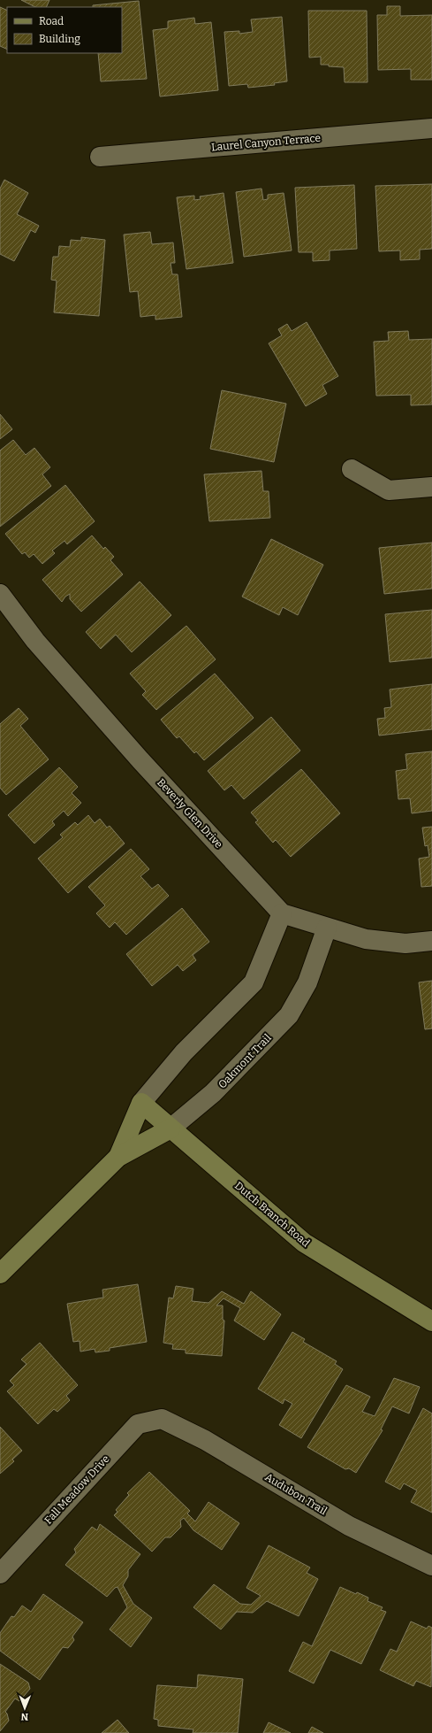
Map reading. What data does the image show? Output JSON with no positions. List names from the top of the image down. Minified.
{"streets":{"street":["Laurel Canyon Terrace","Beverly Glen Drive","Oakmont Trail","Dutch Branch Road","Fall Meadow Drive","Audubon Trail"]},"crossings":[["Beverly Glen Drive","Oakmont Trail"],["Oakmont Trail","Dutch Branch Road"],["Fall Meadow Drive","Audubon Trail"]],"legend":["Road","Building"],"north":"bottom"}
